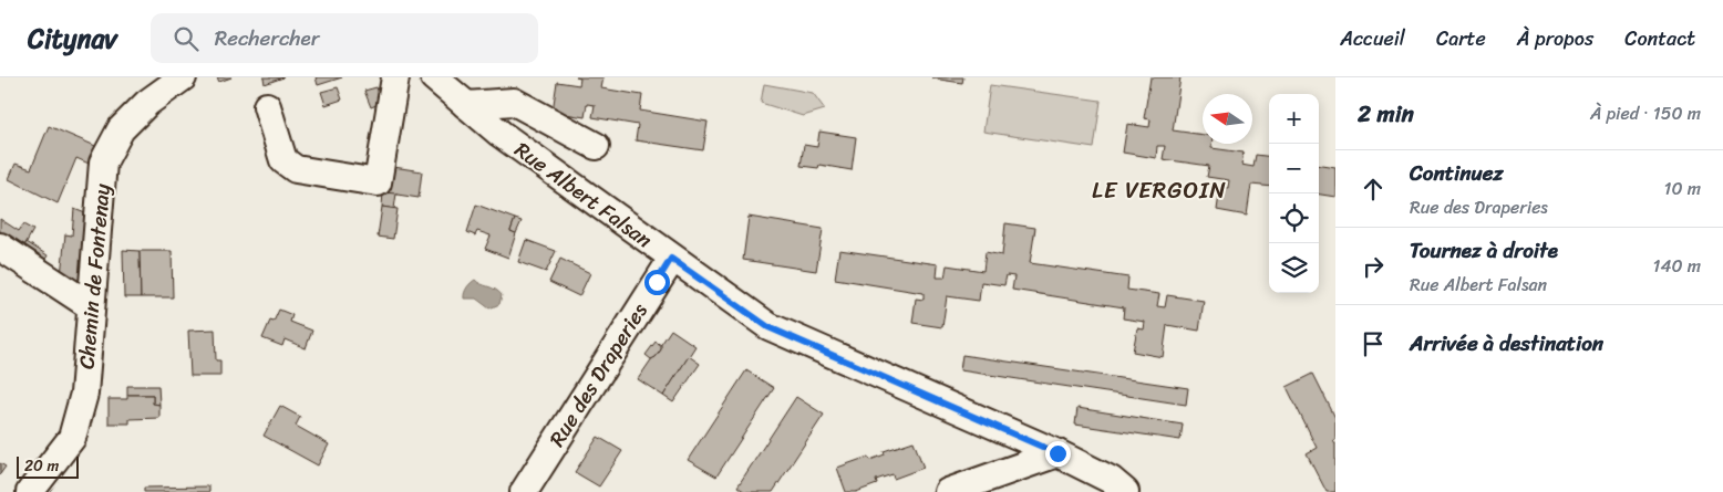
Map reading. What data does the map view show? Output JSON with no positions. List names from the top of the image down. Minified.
{"streets":{"street":["Rue Albert Falsan","Chemin de Fontenay","Rue des Draperies"]},"crossings":[["Rue Albert Falsan","Rue des Draperies"]],"districts":["LE VERGOIN"],"scale_bar":"20 m","north":"left","page":{"header":"Citynav","search":"Rechercher","nav":["Accueil","Carte","À propos","Contact"],"heading":["2 min","À pied · 150 m"],"map_buttons":["+","−"],"list":[["Continuez","Rue des Draperies","10 m"],["Tournez à droite","Rue Albert Falsan","140 m"],"Arrivée à destination"],"scale":"20 m"}}
